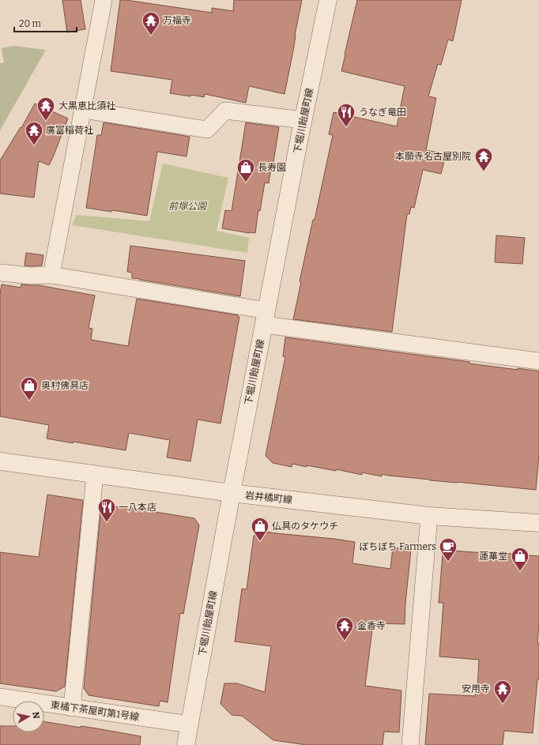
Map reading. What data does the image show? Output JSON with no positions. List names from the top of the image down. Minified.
{"streets":{"street":["下堀川飴屋町線","岩井橘町線","東橘下茶屋町第1号線"]},"crossings":[["下堀川飴屋町線","岩井橘町線"],["下堀川飴屋町線","東橘下茶屋町第1号線"]],"parks":["前塚公園"],"places":{"temple":["万福寺","大黒恵比須社","廣富稲荷社","本願寺名古屋別院","金香寺","安用寺"],"restaurant":["うなぎ竜田","一八本店"],"shop":["長寿園","奥村佛具店","仏具のタケウチ","蓮華堂"],"cafe":["ぼちぼち Farmers"]},"scale_bar":"20 m","north":"right"}
